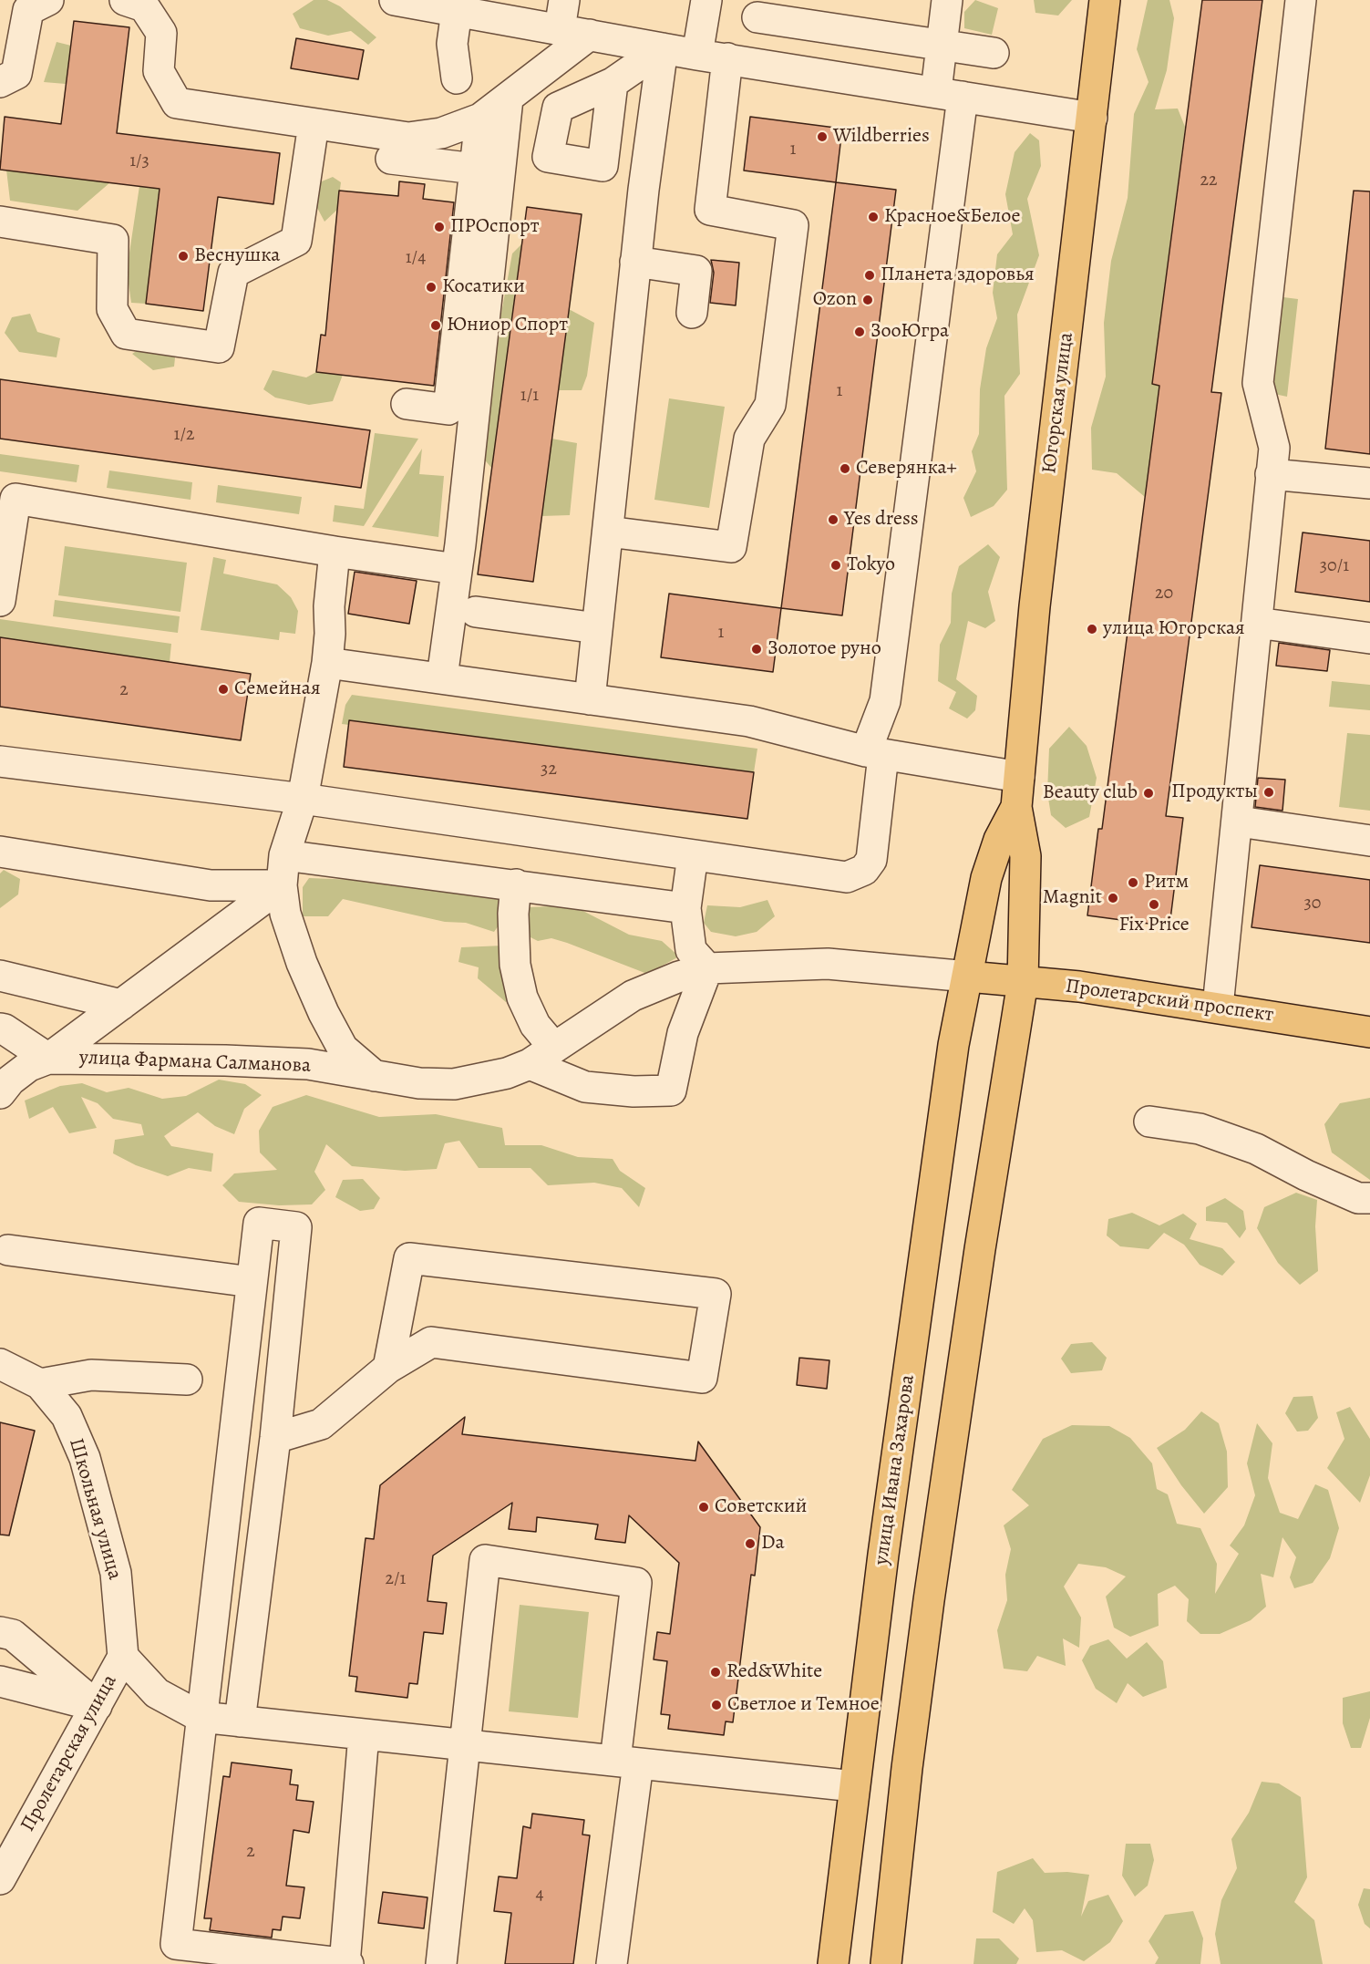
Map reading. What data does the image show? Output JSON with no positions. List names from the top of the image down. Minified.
{"streets":{"main road":["Югорская улица","Пролетарский проспект","улица Ивана Захарова"],"street":["улица Фармана Салманова","Школьная улица","Пролетарская улица"]},"crossings":[["Югорская улица","Пролетарский проспект"],["Югорская улица","улица Фармана Салманова"],["Югорская улица","улица Ивана Захарова"],["Пролетарский проспект","улица Фармана Салманова"],["Пролетарский проспект","улица Ивана Захарова"],["улица Фармана Салманова","улица Ивана Захарова"],["Школьная улица","Пролетарская улица"]],"places":["Wildberries","Красное&Белое","ПРОспорт","Веснушка","Планета здоровья","Косатики","Ozon","Юниор Спорт","ЗооЮгра","Северянка+","Yes dress","Tokyo","улица Югорская","Золотое руно","Семейная","Продукты","Beauty club","Ритм","Magnit","Fix Price","Советский","Da","Red&White","Светлое и Темное"],"house_numbers":["1","1/3","22","1/4","1","1/1","1/2","30/1","20","1","2","32","30","2/1","2","4"]}
